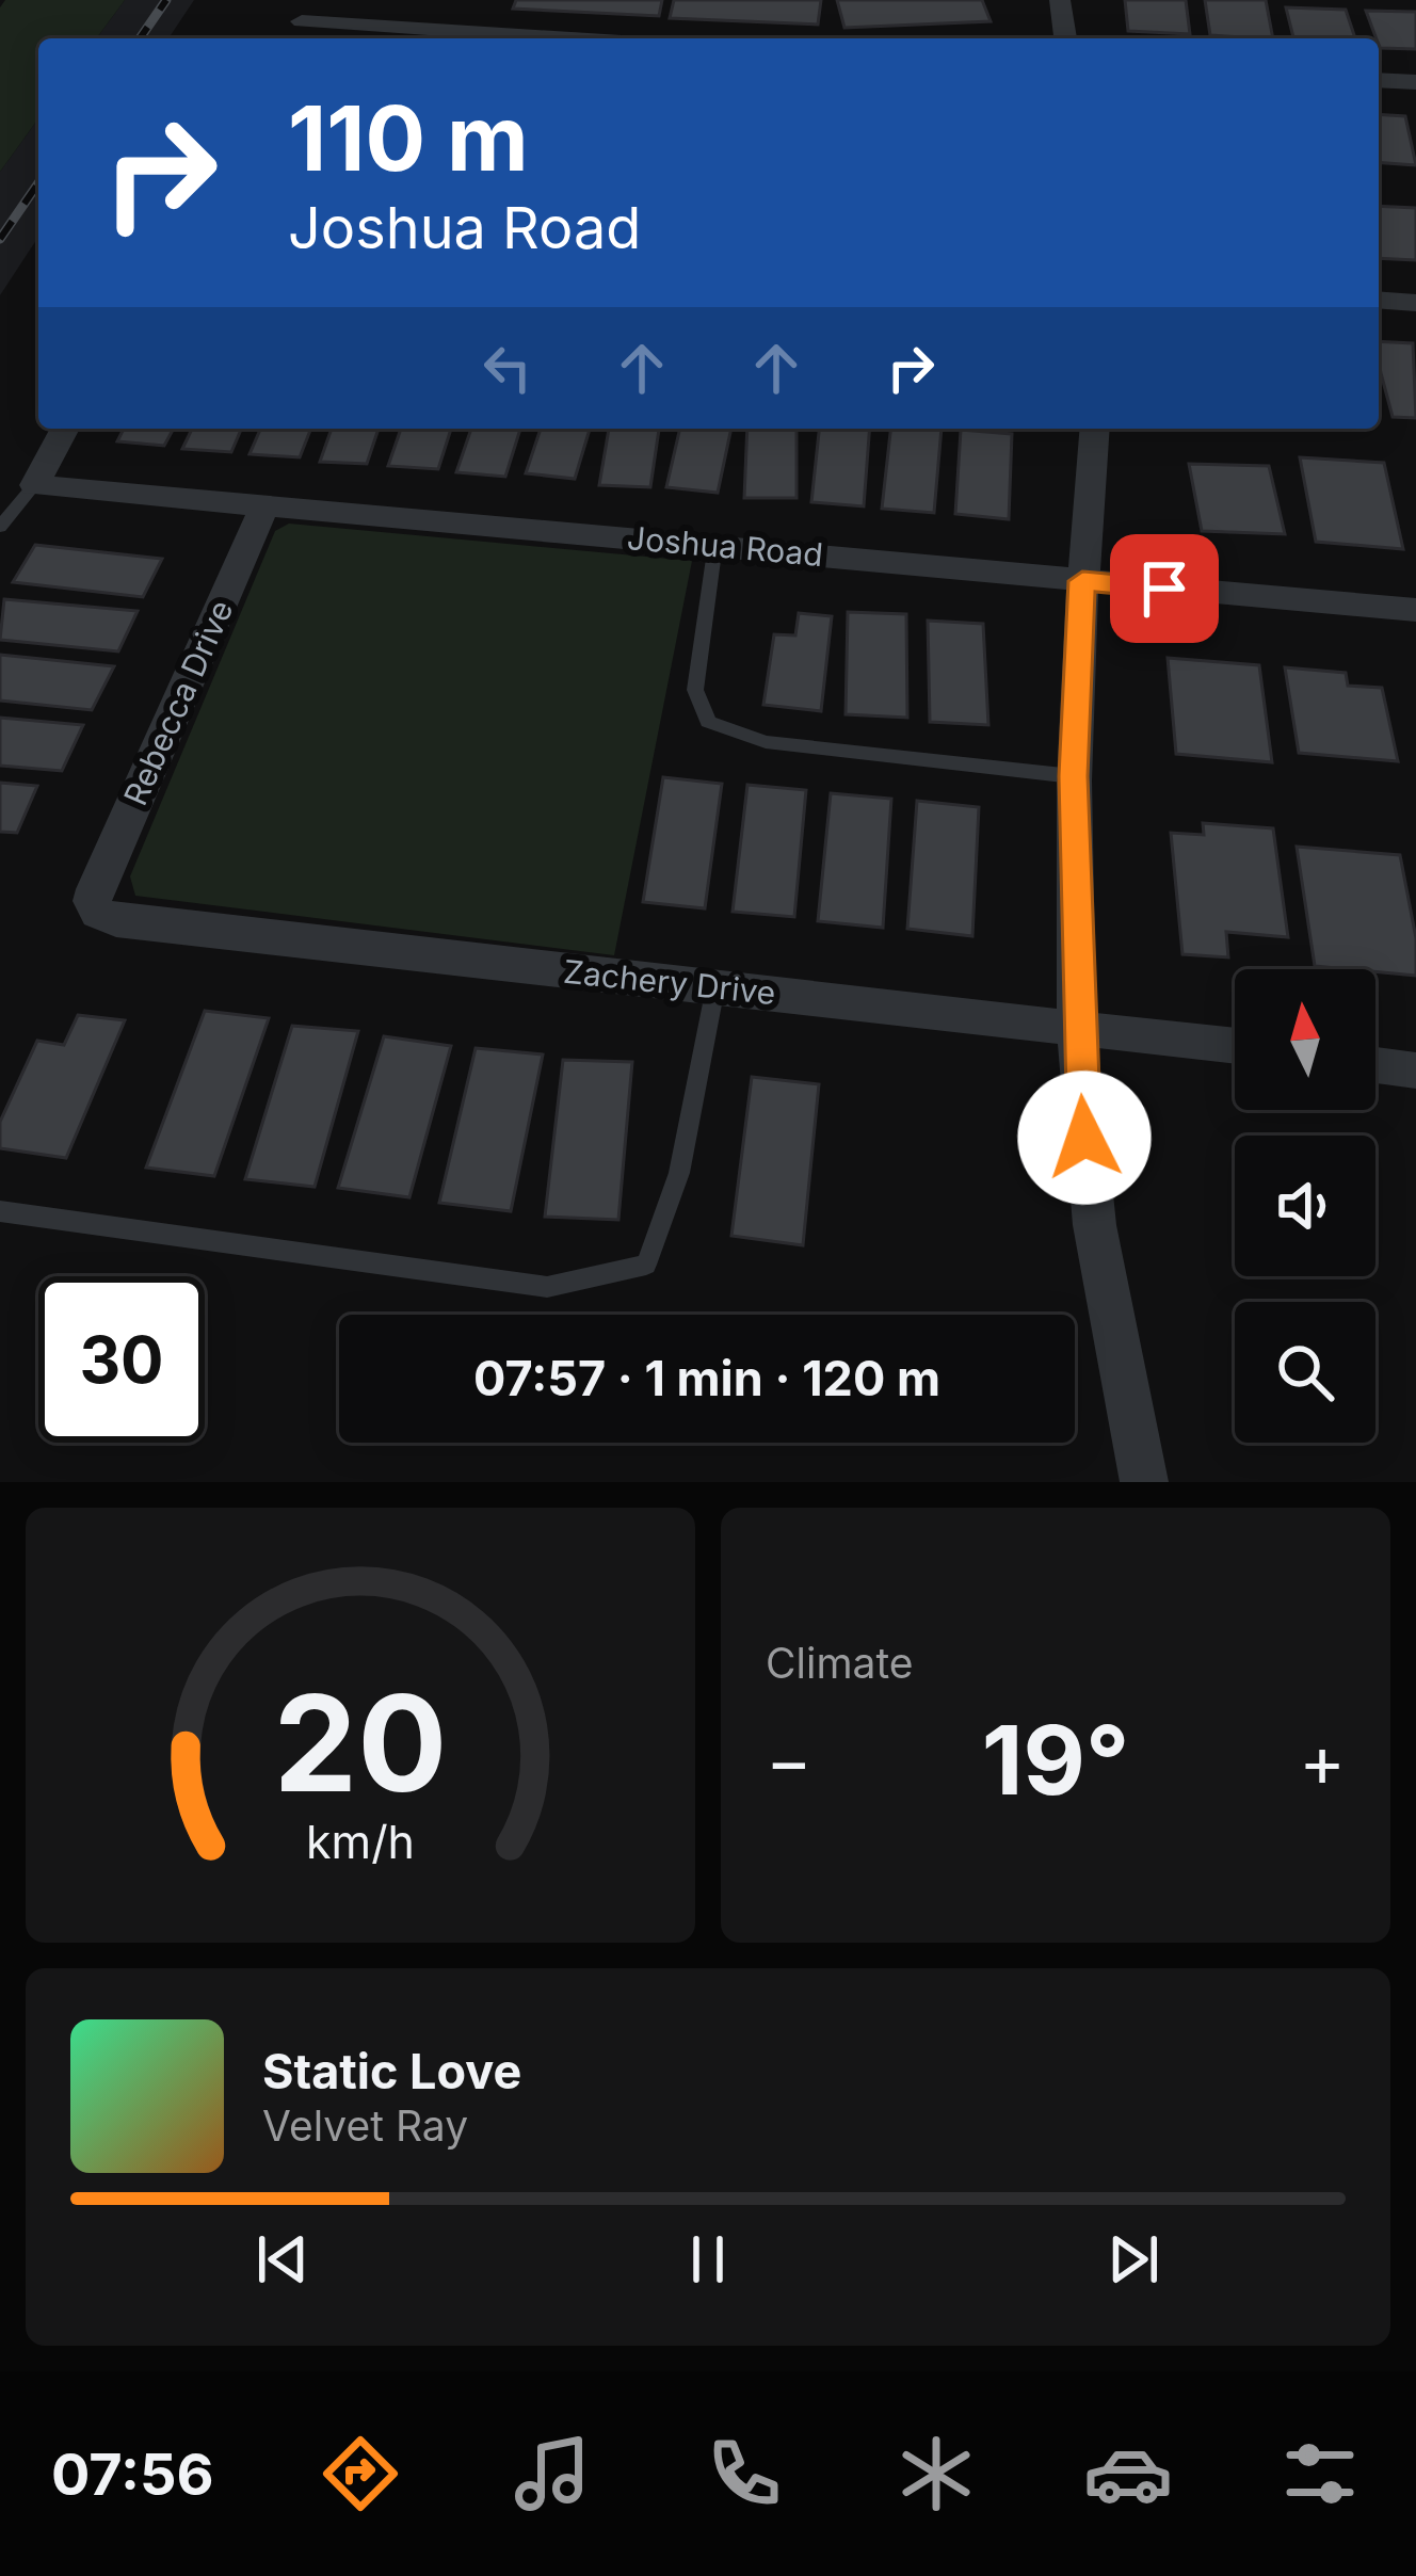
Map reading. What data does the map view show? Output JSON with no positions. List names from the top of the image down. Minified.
{"streets":{"street":["Joshua Road","Rebecca Drive","Zachery Drive"]},"crossings":[["Joshua Road","Rebecca Drive"],["Rebecca Drive","Zachery Drive"]],"north":"top","page":{"turn":["110 m","Joshua Road"],"limit":"30","trip":"07:57 · 1 min · 120 m","tile":"Climate","heat":["−","19°","+"],"song":["Static Love","Velvet Ray"],"tabs":"07:56","gauge":["20","km/h"]}}
